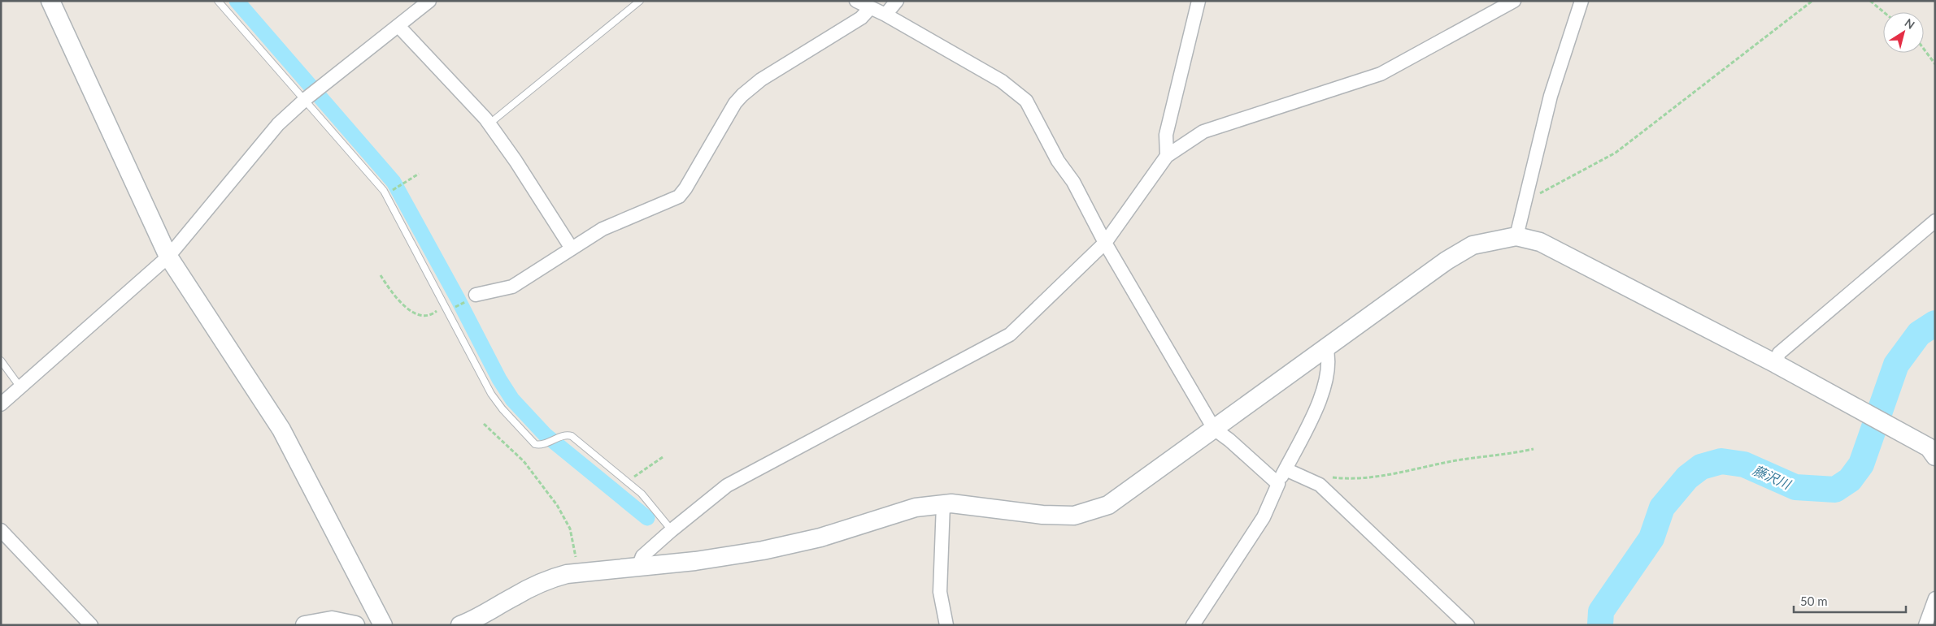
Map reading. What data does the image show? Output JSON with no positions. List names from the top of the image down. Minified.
{"water":["藤沢川"],"scale_bar":"50 m","north":"top right"}
